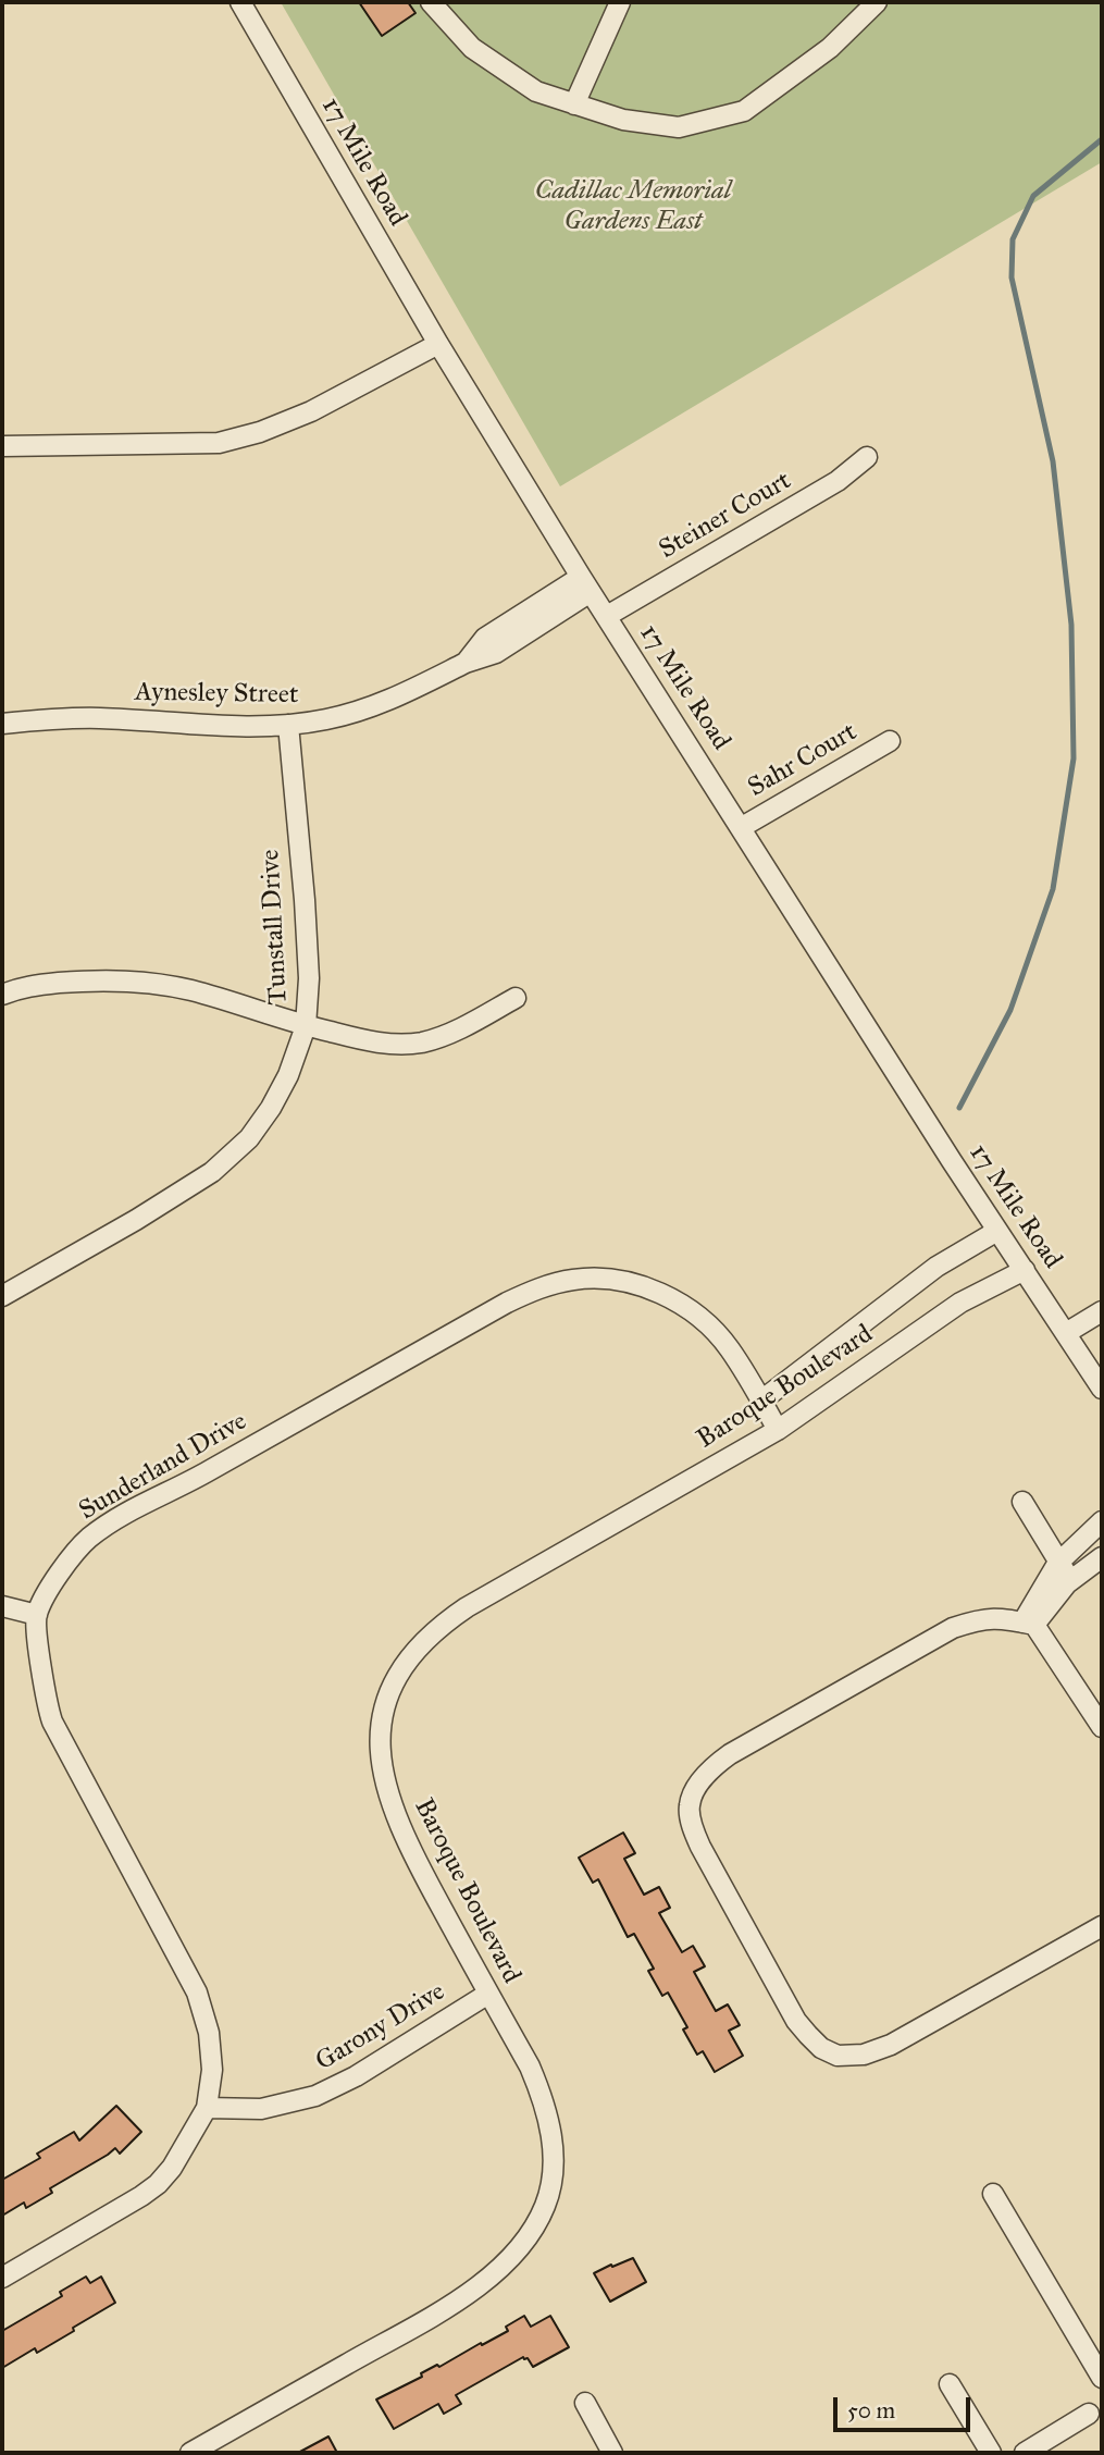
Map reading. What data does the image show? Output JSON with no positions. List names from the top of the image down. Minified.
{"streets":{"street":["17 Mile Road","Steiner Court","Aynesley Street","Sahr Court","Tunstall Drive","Baroque Boulevard","Sunderland Drive","Garony Drive"]},"crossings":[["17 Mile Road","Steiner Court"],["17 Mile Road","Aynesley Street"],["17 Mile Road","Sahr Court"],["17 Mile Road","Baroque Boulevard"],["Aynesley Street","Tunstall Drive"],["Baroque Boulevard","Sunderland Drive"],["Baroque Boulevard","Garony Drive"]],"parks":["Cadillac Memorial Gardens East"],"scale_bar":"50 m"}
